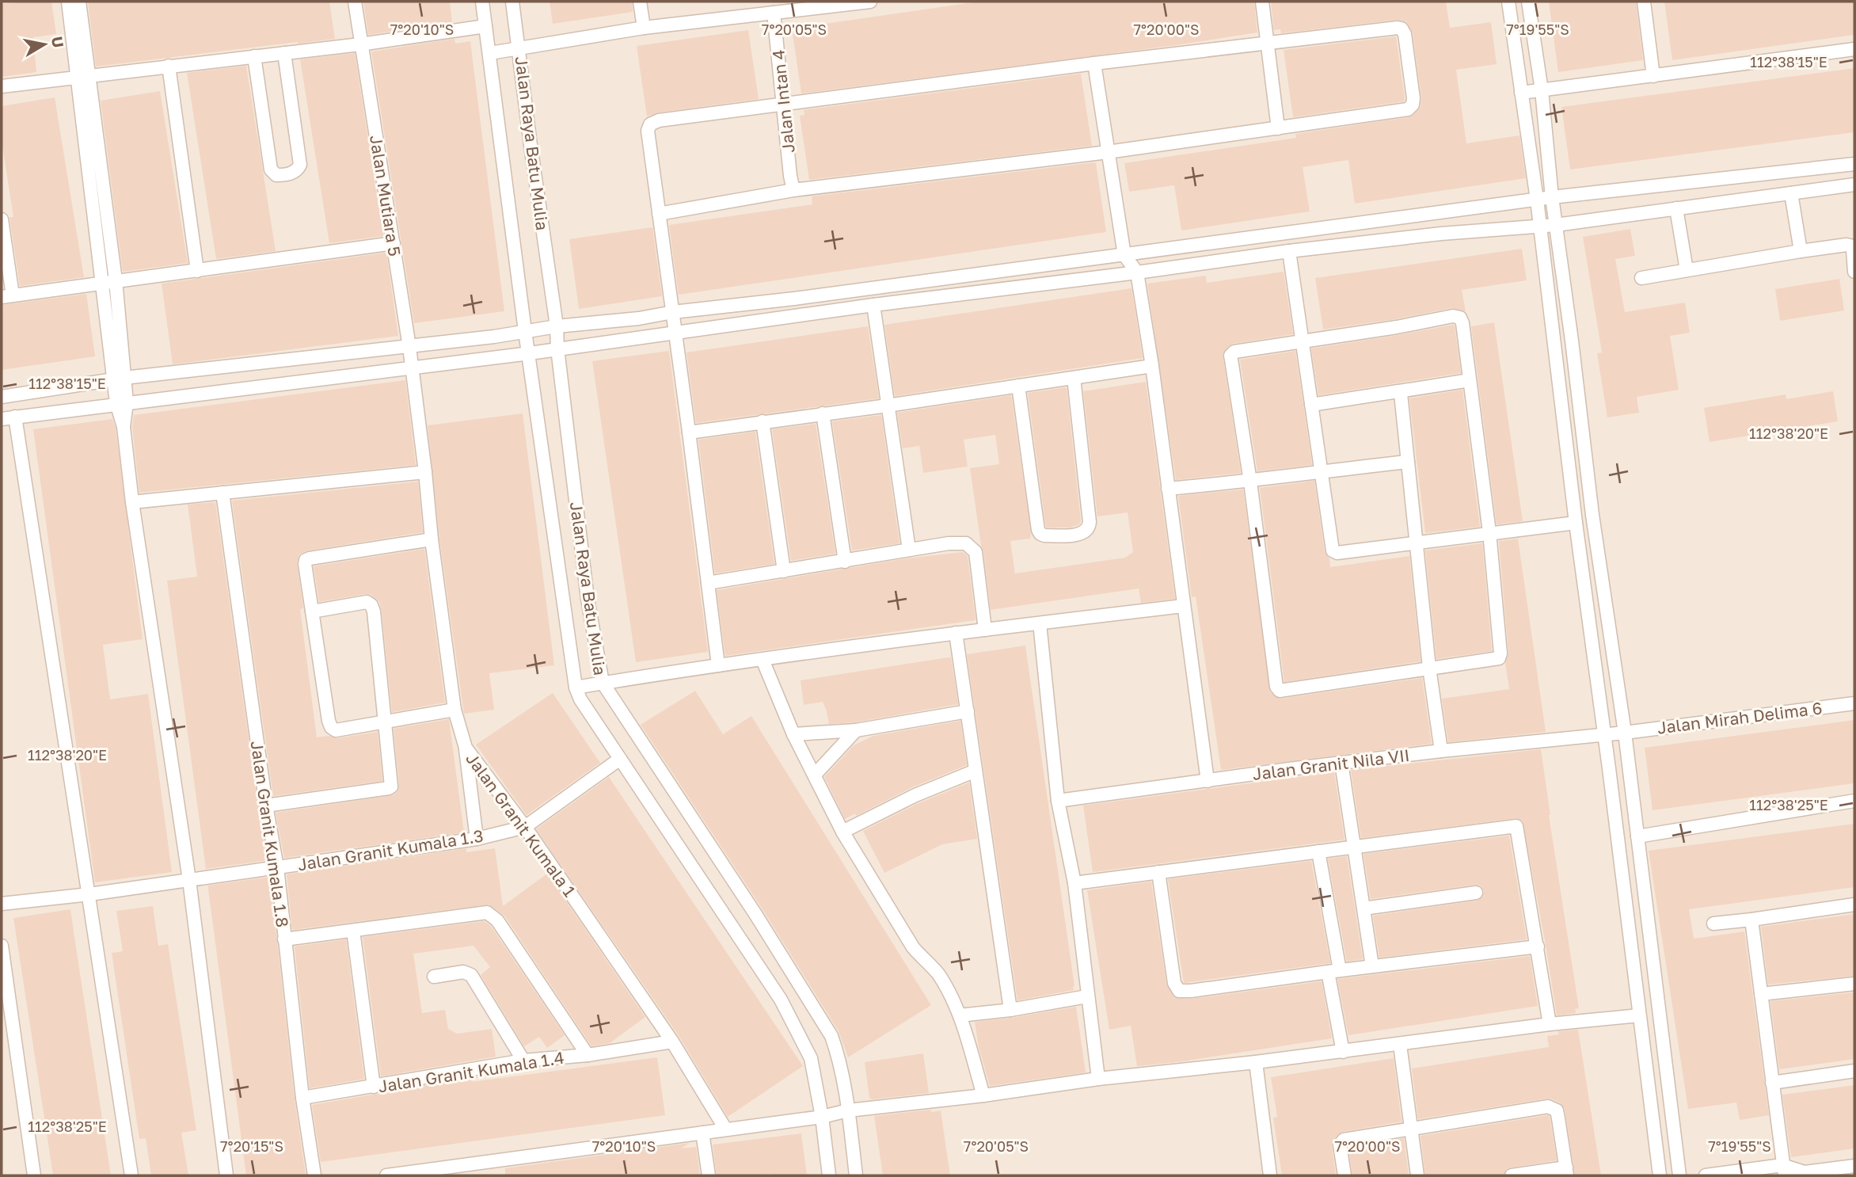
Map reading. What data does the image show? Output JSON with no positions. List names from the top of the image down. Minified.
{"streets":{"street":["Jalan Intan 4","Jalan Raya Batu Mulia","Jalan Mutiara 5","Jalan Mirah Delima 6","Jalan Granit Nila VII","Jalan Granit Kumala 1","Jalan Granit Kumala 1.8","Jalan Granit Kumala 1.3","Jalan Granit Kumala 1.4"]},"crossings":[["Jalan Mutiara 5","Jalan Granit Kumala 1"],["Jalan Mirah Delima 6","Jalan Granit Nila VII"],["Jalan Granit Kumala 1","Jalan Granit Kumala 1.3"],["Jalan Granit Kumala 1","Jalan Granit Kumala 1.4"],["Jalan Granit Kumala 1.8","Jalan Granit Kumala 1.3"],["Jalan Granit Kumala 1.8","Jalan Granit Kumala 1.4"]],"north":"right","coordinates":["7°20'10\"S","7°20'05\"S","7°20'00\"S","7°19'55\"S","112°38'15\"E","112°38'20\"E","112°38'25\"E","7°20'15\"S"]}
